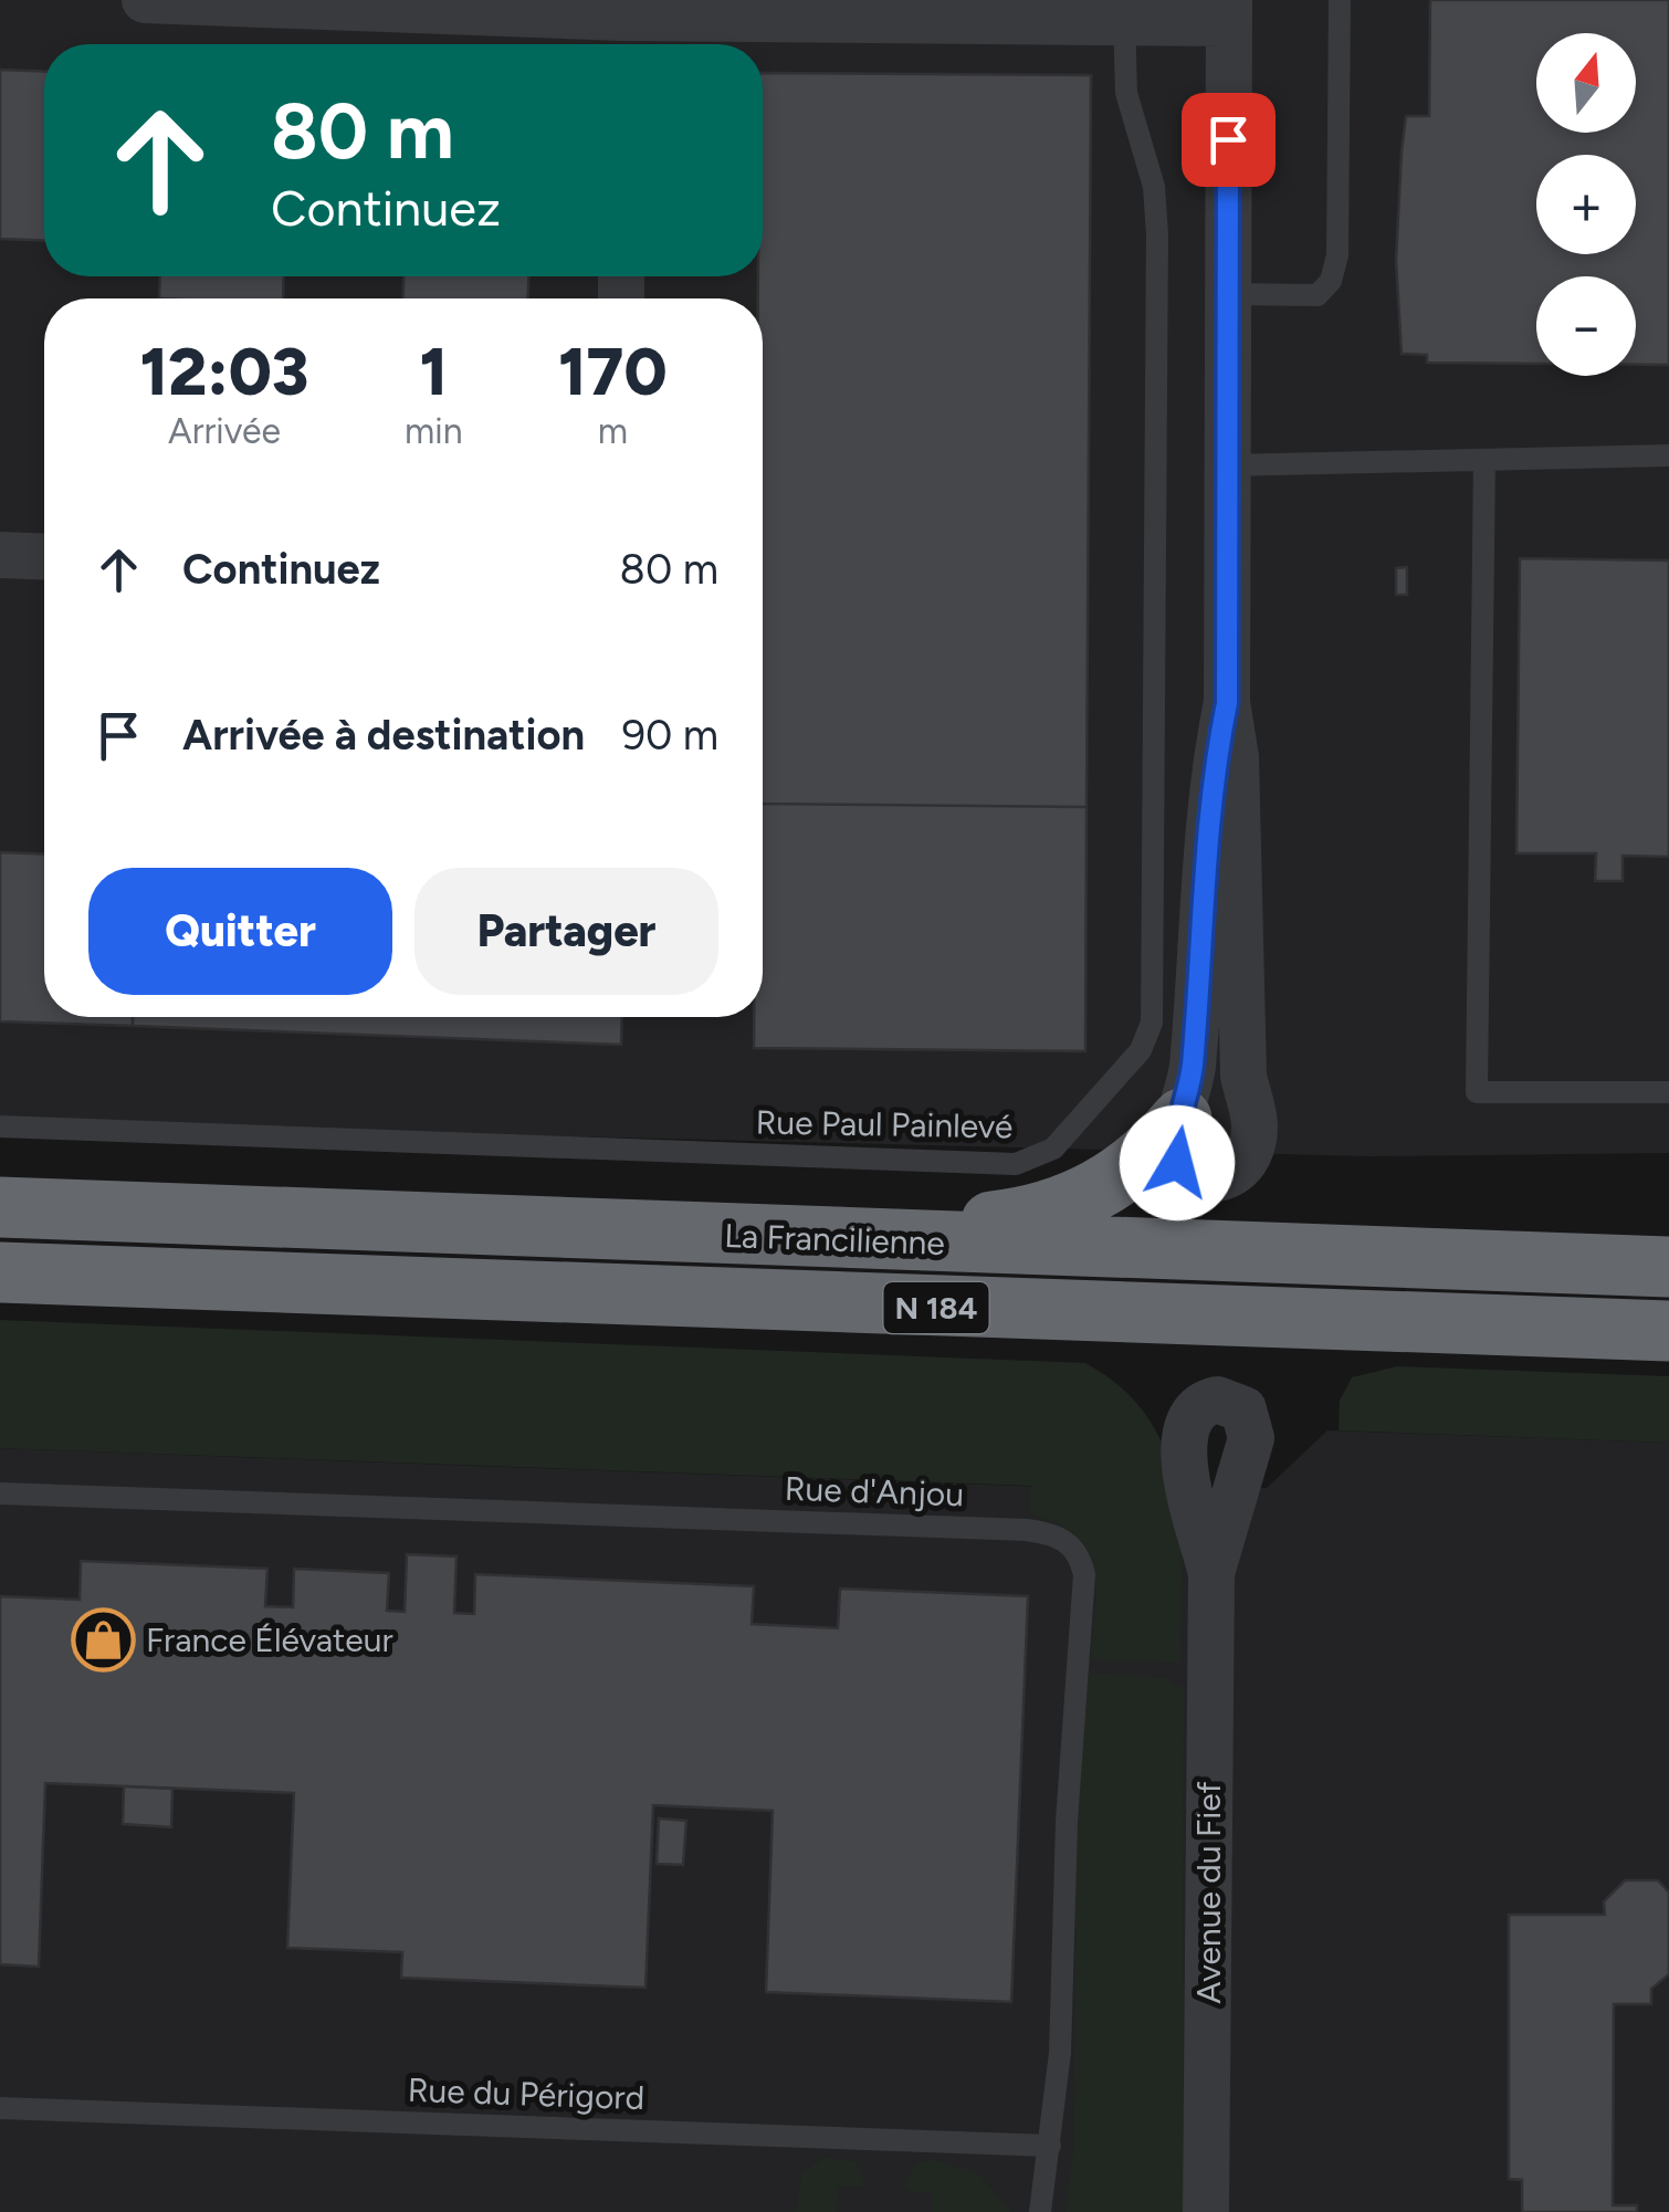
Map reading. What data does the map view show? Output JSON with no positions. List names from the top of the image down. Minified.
{"streets":{"highway":["La Francilienne","N 184"],"street":["Avenue du Fief"],"lane":["Rue Paul Painlevé","Rue d'Anjou","Rue du Périgord"]},"crossings":[["Rue d'Anjou","Rue du Périgord"]],"places":{"shop":["France Élévateur"]},"north":"top","page":{"map_buttons":["+","−"],"turn":["80 m","Continuez"],"eta":["12:03","Arrivée","1","min","170","m"],"list":[{"name":"Continuez","value":"80 m"},{"name":"Arrivée à destination","value":"90 m"}],"buttons":["Quitter","Partager"]}}
